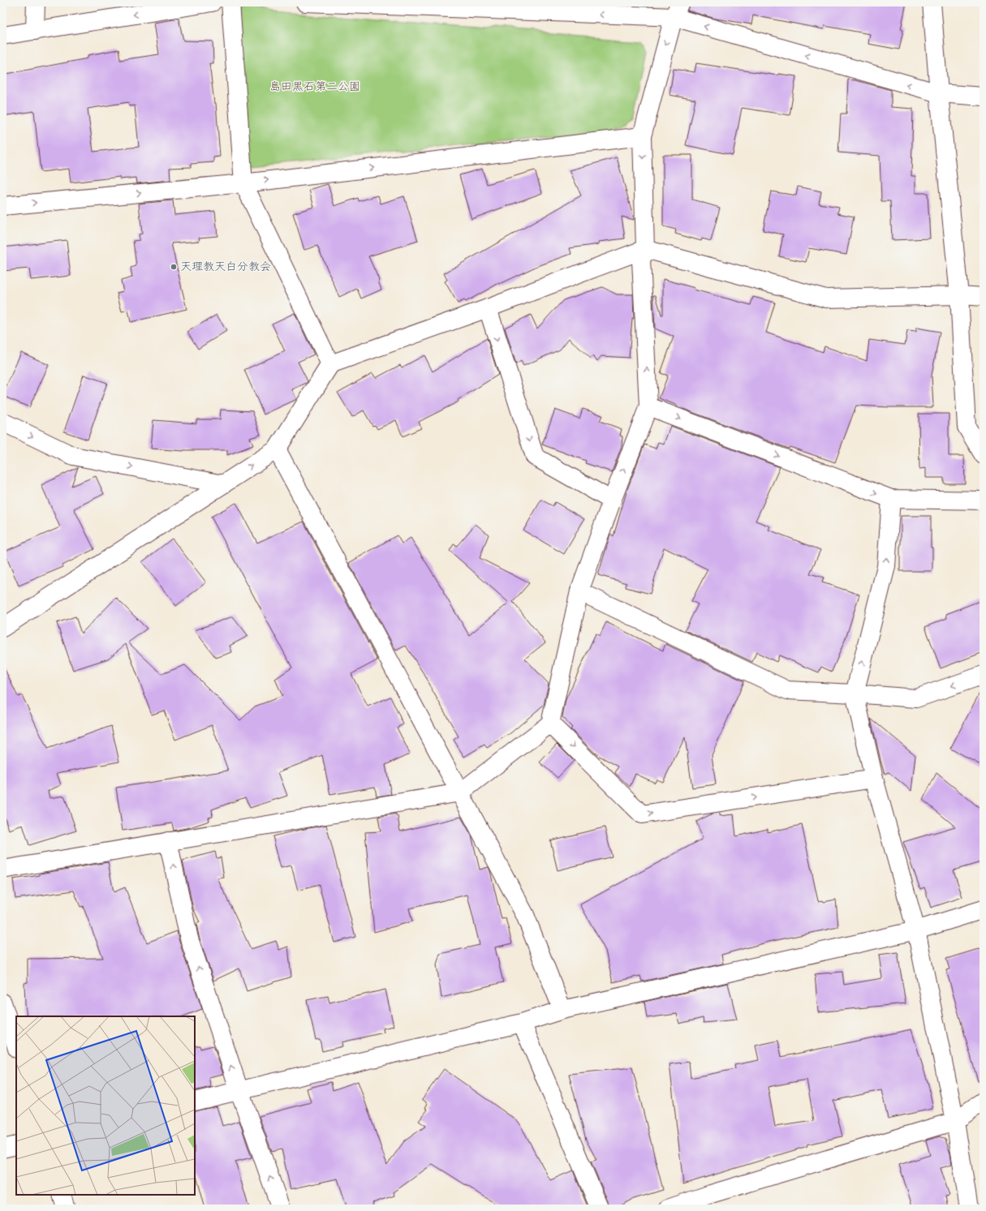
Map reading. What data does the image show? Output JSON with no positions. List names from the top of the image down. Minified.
{"parks":["島田黒石第二公園"],"places":["天理教天白分教会"]}
